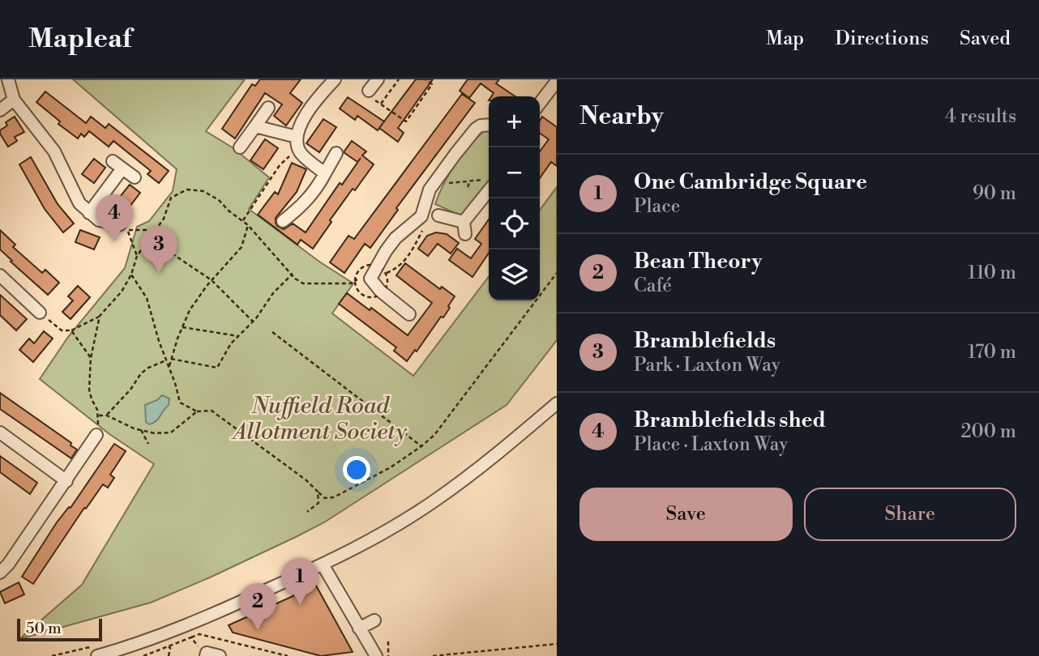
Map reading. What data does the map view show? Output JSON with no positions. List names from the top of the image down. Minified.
{"parks":["Nuffield Road Allotment Society"],"scale_bar":"50 m","page":{"header":"Mapleaf","nav":["Map","Directions","Saved"],"heading":["Nearby","4 results"],"map_buttons":["+","−"],"list":[{"mark":"1","name":"One Cambridge Square","note":"Place","value":"90 m"},{"mark":"2","name":"Bean Theory","note":"Café","value":"110 m"},{"mark":"3","name":"Bramblefields","note":"Park · Laxton Way","value":"170 m"},{"mark":"4","name":"Bramblefields shed","note":"Place · Laxton Way","value":"200 m"}],"pins":["4","3","1","2"],"buttons":["Save","Share"],"scale":"50 m"}}
